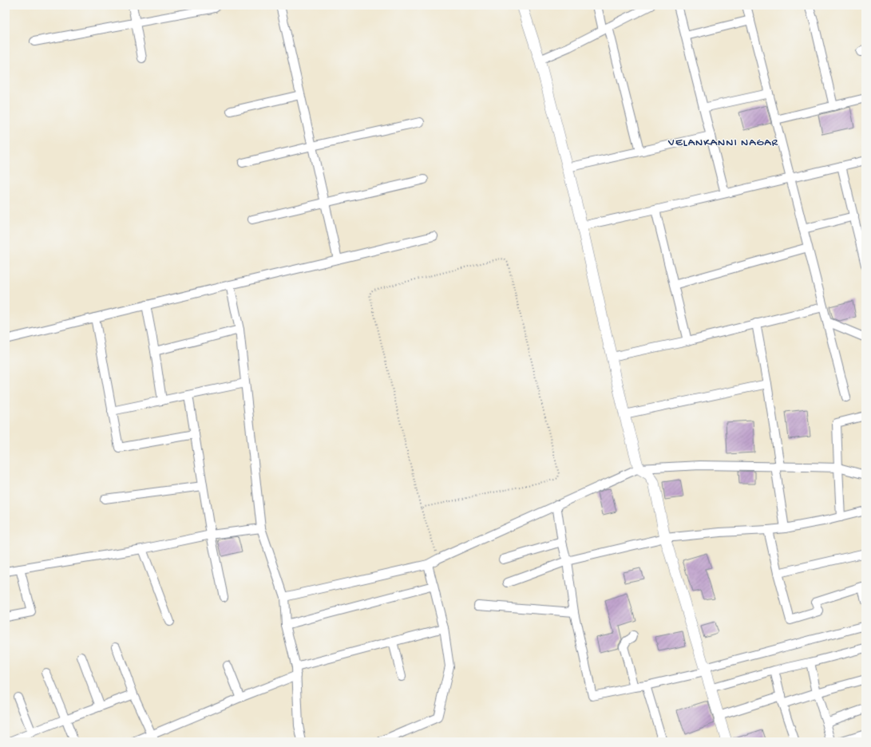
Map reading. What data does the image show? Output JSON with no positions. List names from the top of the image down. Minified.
{"districts":["VELANKANNI NAGAR"]}
